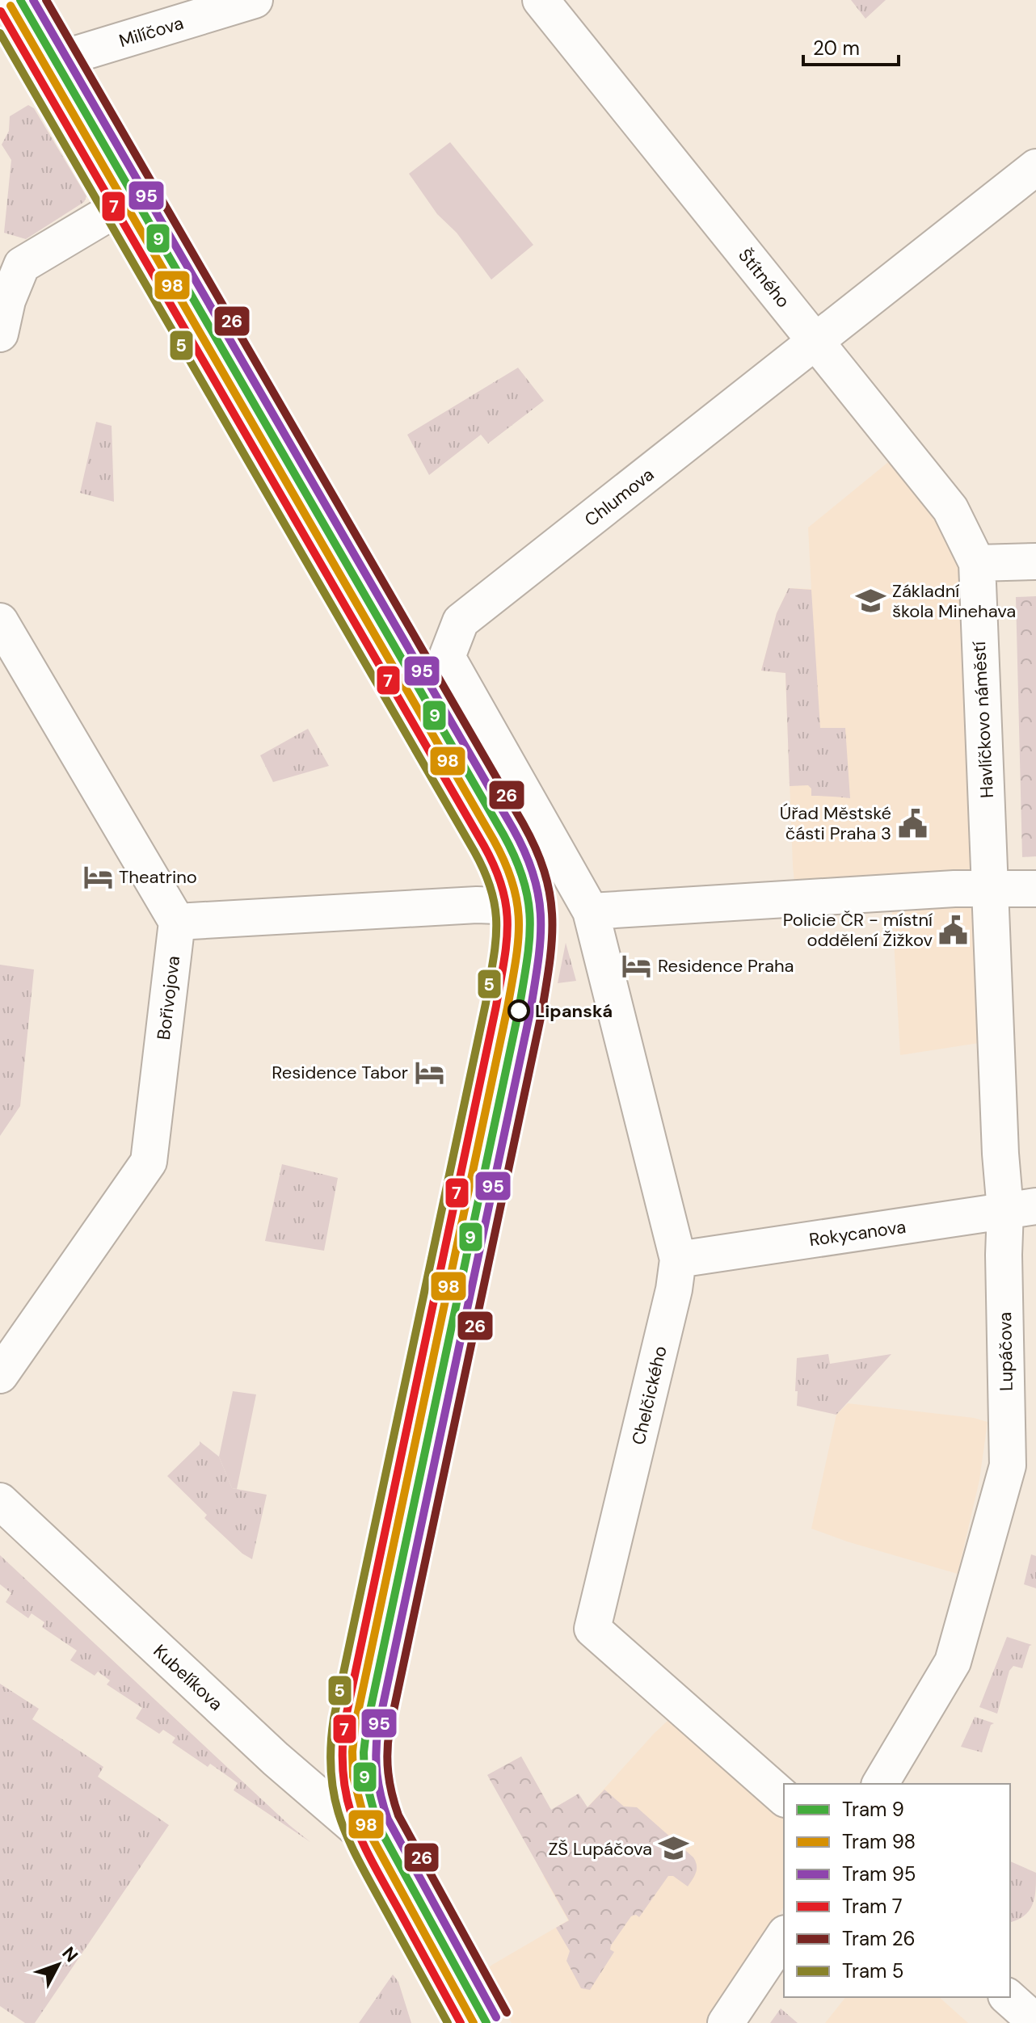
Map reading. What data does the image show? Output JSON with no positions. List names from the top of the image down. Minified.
{"streets":{"street":["Milíčova","Štítného","Chlumova","Havlíčkovo náměstí","Bořivojova","Rokycanova","Lupáčova","Chelčického","Kubelíkova"]},"crossings":[["Štítného","Chlumova"],["Štítného","Havlíčkovo náměstí"],["Chlumova","Chelčického"],["Havlíčkovo náměstí","Lupáčova"],["Rokycanova","Lupáčova"],["Rokycanova","Chelčického"]],"places":{"school or university":["Základní škola Minehava","ZŠ Lupáčova"],"public building":["Úřad Městské části Praha 3","Policie ČR - místní oddělení Žižkov"],"hotel":["Theatrino","Residence Praha","Residence Tabor"],"other":["Lipanská"]},"lines":["tram line 9","tram line 95","tram line 26","tram line 98","tram line 7","tram line 5"],"legend":["Tram 9","Tram 98","Tram 95","Tram 7","Tram 26","Tram 5"],"scale_bar":"20 m","north":"top right"}
